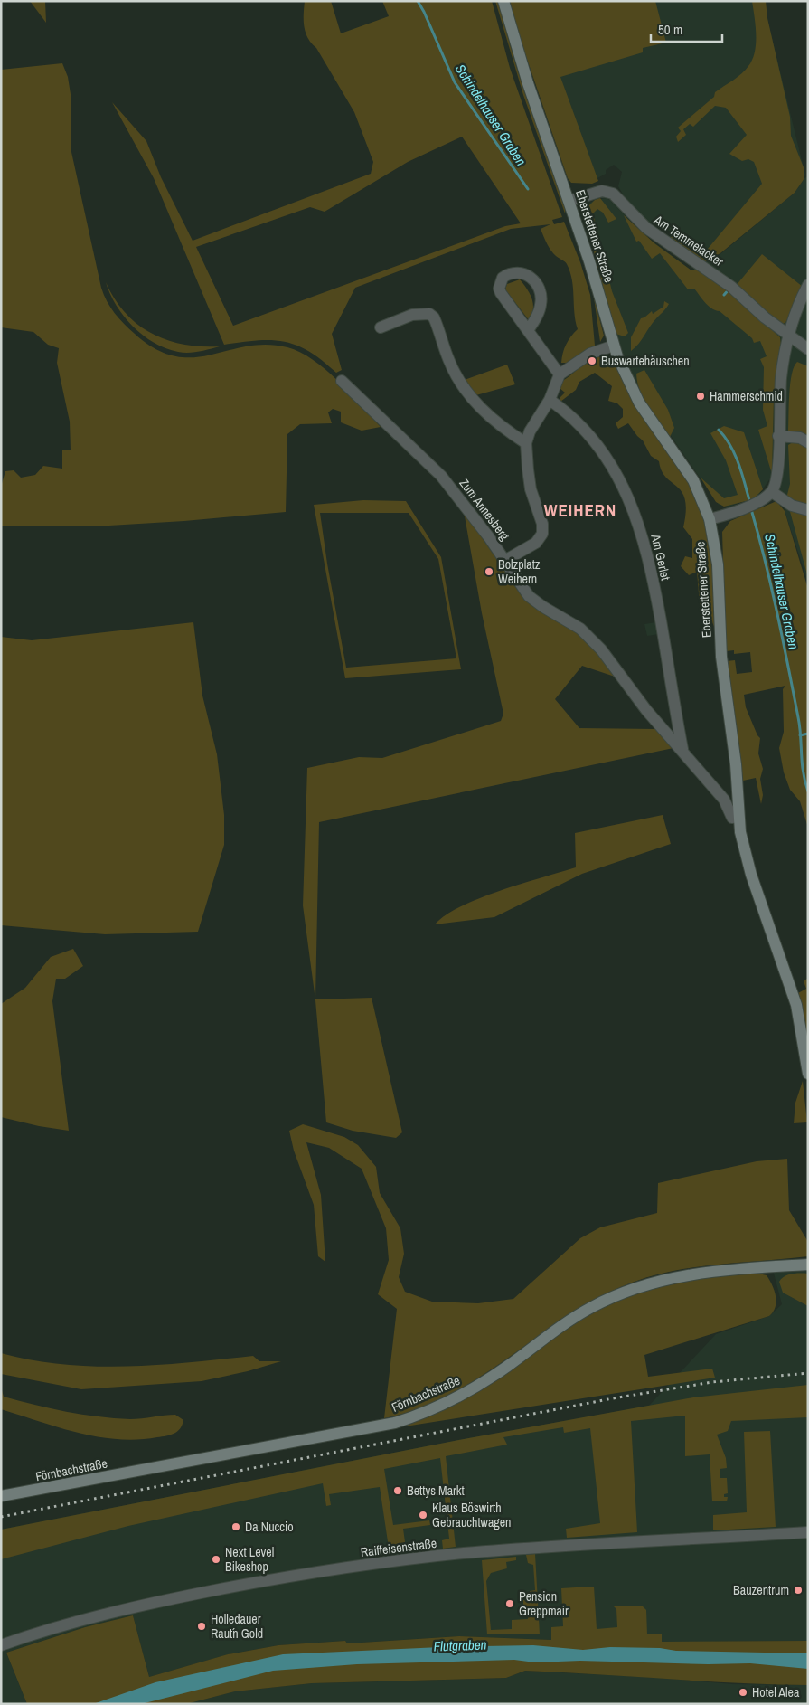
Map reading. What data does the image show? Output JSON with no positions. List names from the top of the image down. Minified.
{"streets":{"main road":["Eberstettener Straße","Förnbachstraße"],"street":["Am Temmelacker","Zum Annesberg","Am Gerlet","Raiffeisenstraße"]},"crossings":[["Eberstettener Straße","Am Temmelacker"],["Eberstettener Straße","Zum Annesberg"],["Zum Annesberg","Am Gerlet"]],"districts":["WEIHERN"],"water":["Schindelhauser Graben","Flutgraben"],"places":["Buswartehäuschen","Hammerschmid","Bolzplatz Weihern","Bettys Markt","Klaus Böswirth Gebrauchtwagen","Da Nuccio","Next Level Bikeshop","Bauzentrum","Pension Greppmair","Holledauer Raut´n Gold","Hotel Alea"],"scale_bar":"50 m"}
